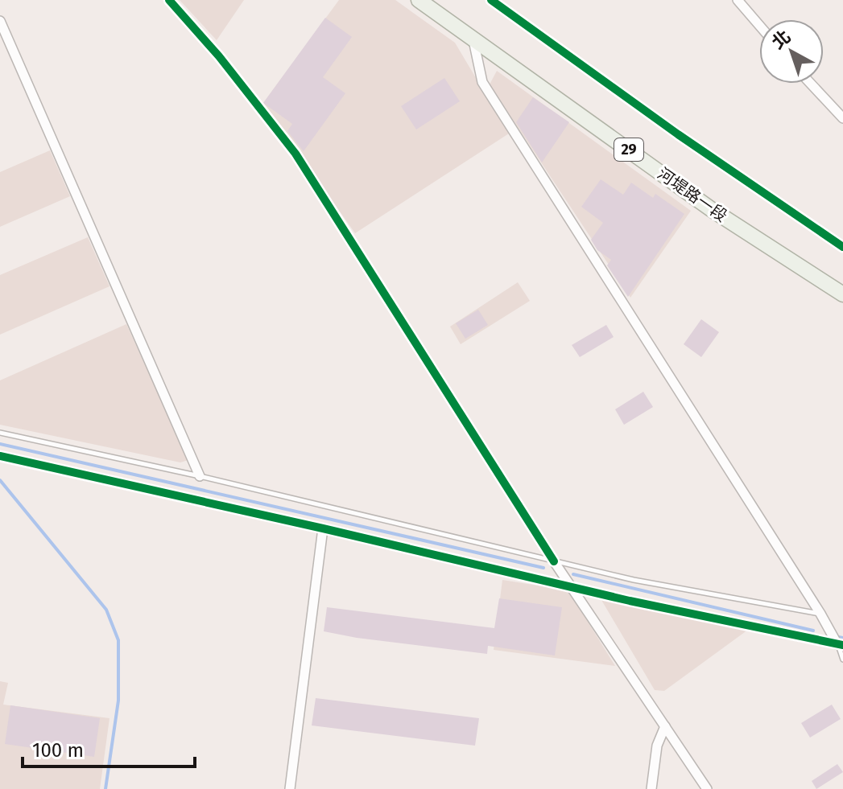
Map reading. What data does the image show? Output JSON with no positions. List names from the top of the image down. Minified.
{"streets":{"main road":["29","河堤路一段"]},"scale_bar":"100 m","north":"top left"}
